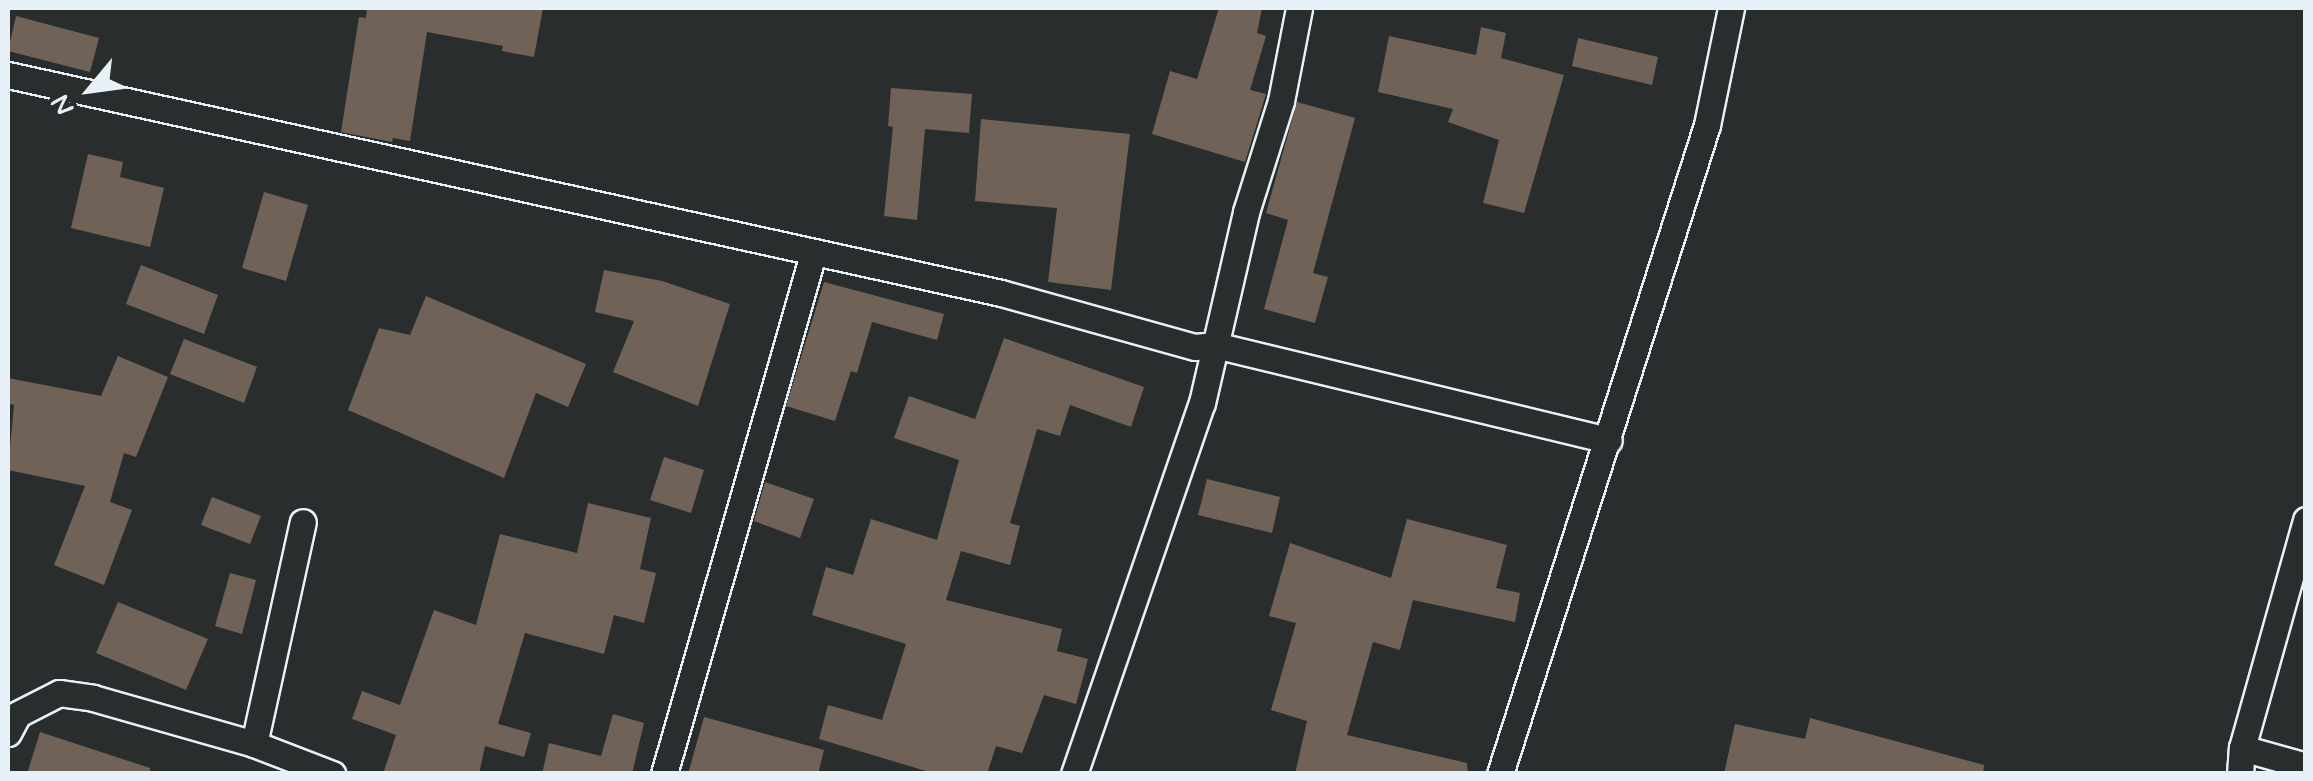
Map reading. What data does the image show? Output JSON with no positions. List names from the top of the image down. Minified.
{"north":"bottom left"}
